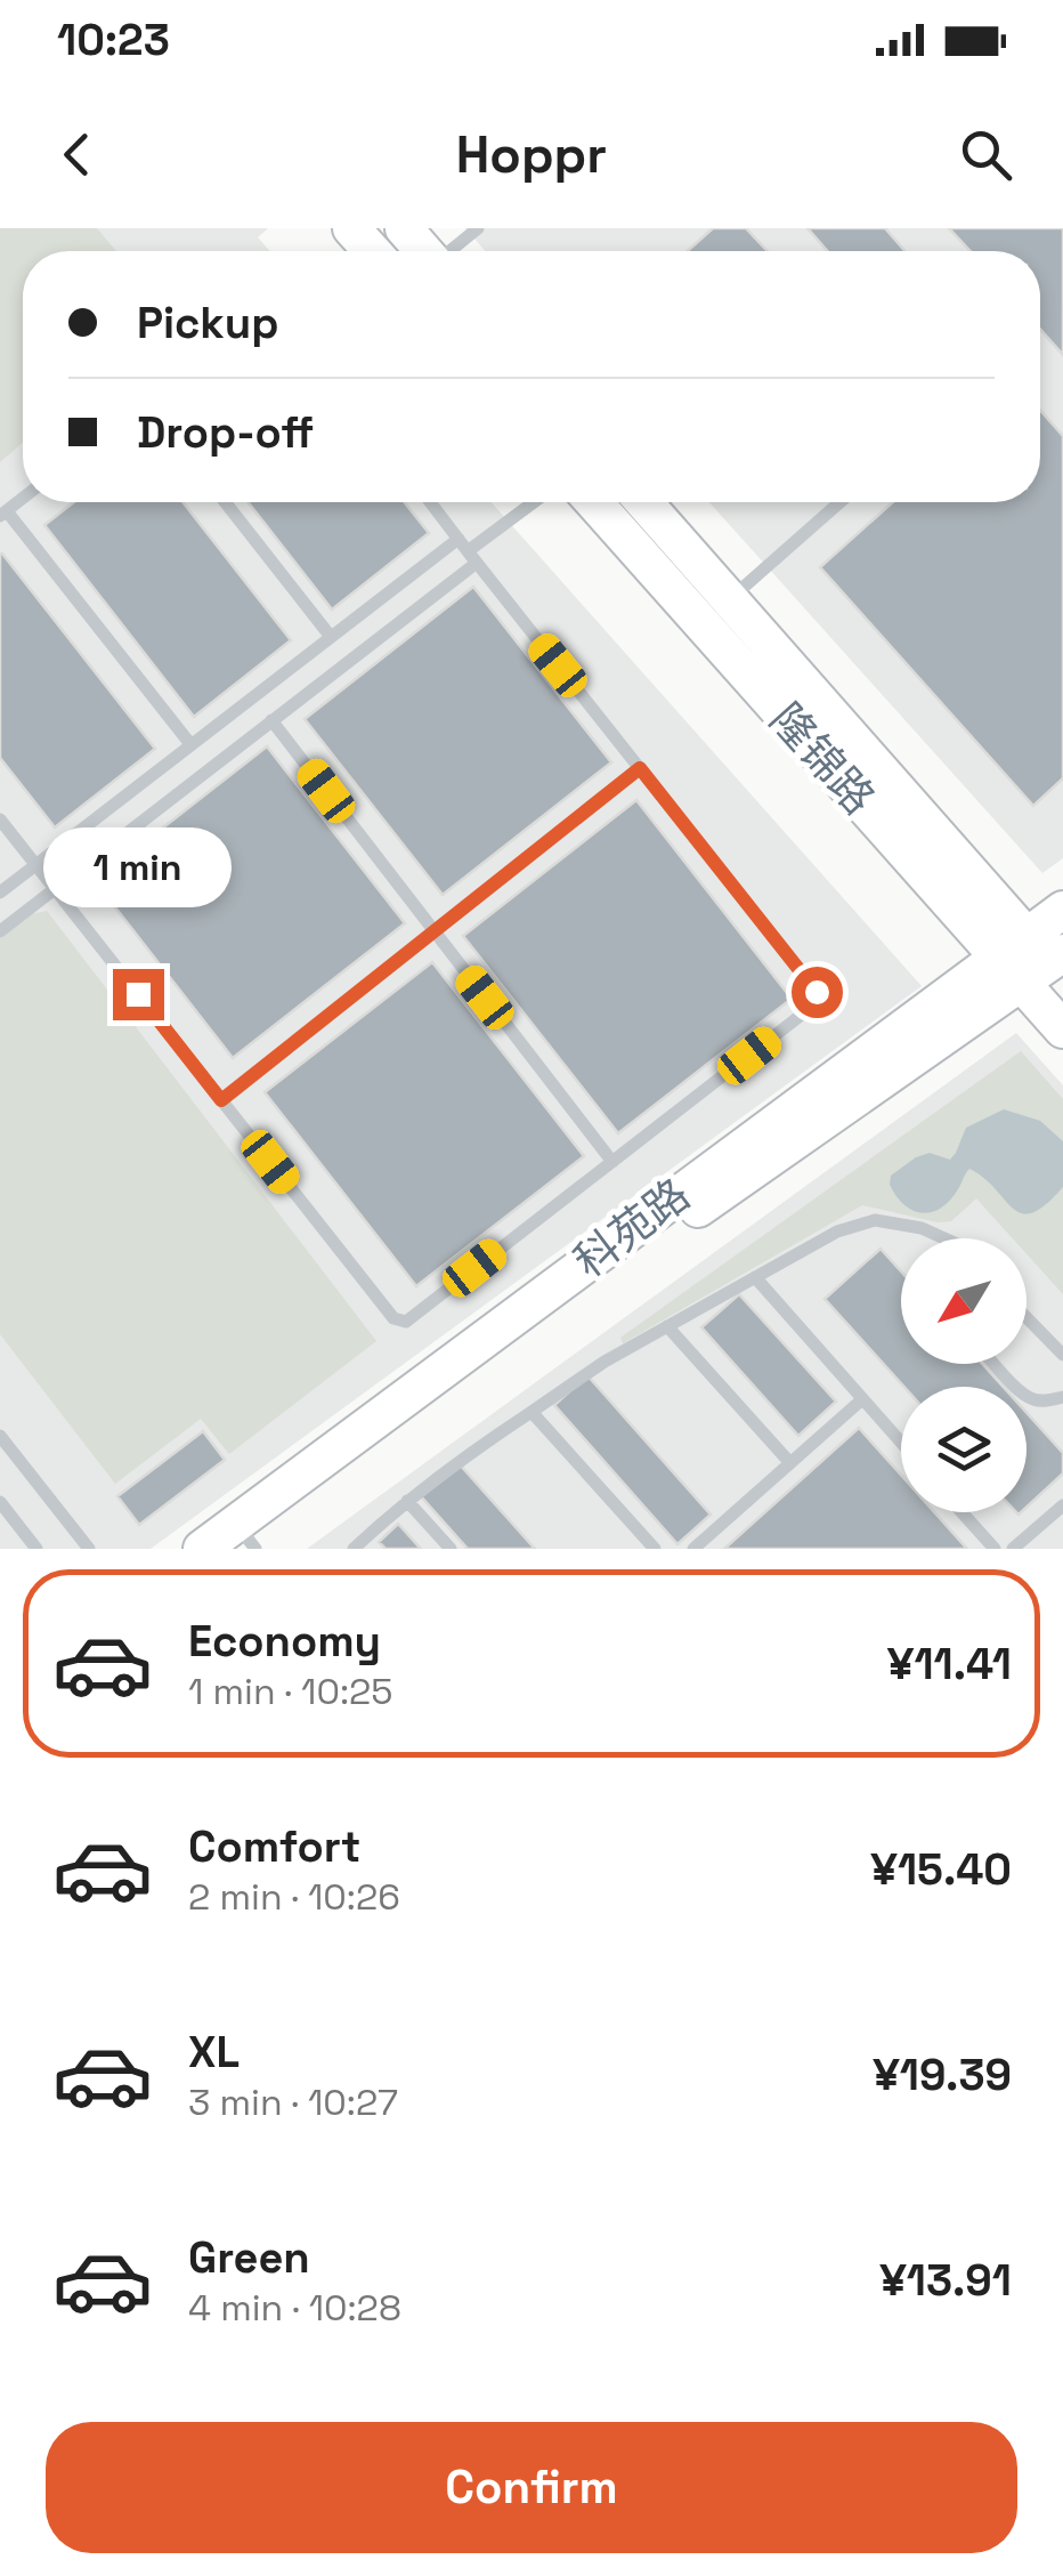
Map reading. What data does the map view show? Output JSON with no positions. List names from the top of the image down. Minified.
{"streets":{"street":["隆锦路","科苑路"]},"crossings":[["隆锦路","科苑路"]],"north":"bottom left","page":{"status":"10:23","header":"Hoppr","banner":["Pickup","Drop-off"],"bubble":"1 min","list":[{"name":"Economy","note":"1 min · 10:25","value":"¥11.41"},{"name":"Comfort","note":"2 min · 10:26","value":"¥15.40"},{"name":"XL","note":"3 min · 10:27","value":"¥19.39"},{"name":"Green","note":"4 min · 10:28","value":"¥13.91"}],"buttons":"Confirm"}}
